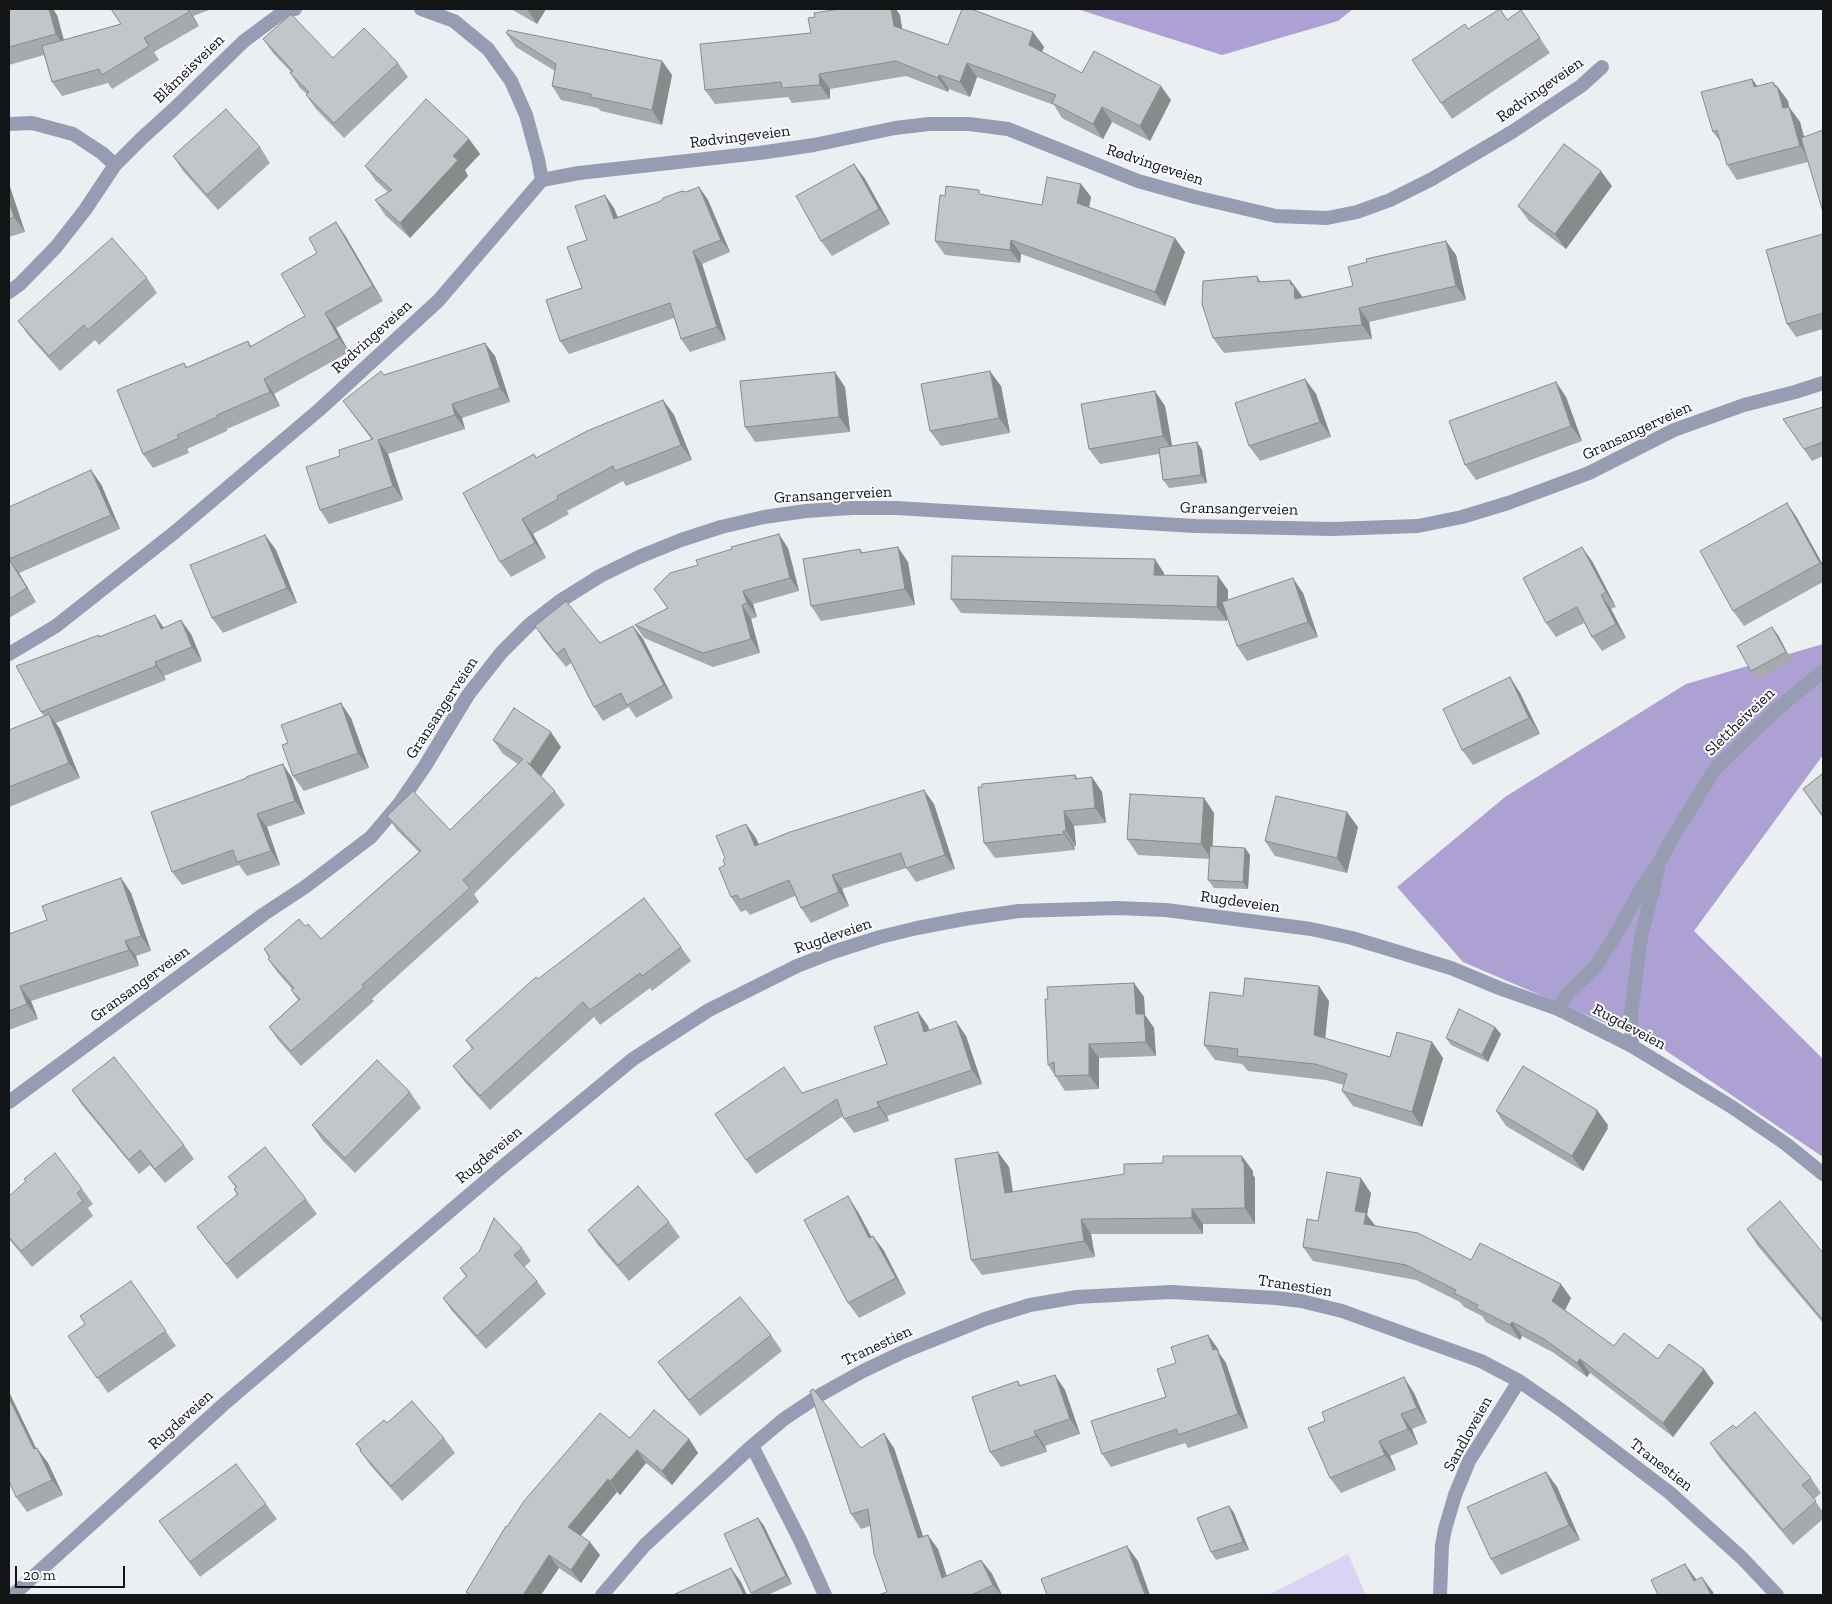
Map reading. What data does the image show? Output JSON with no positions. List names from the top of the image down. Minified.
{"streets":{"street":["Blåmeisveien","Rødvingeveien","Gransangerveien","Slettheiveien","Rugdeveien","Tranestien","Sandloveien"]},"crossings":[["Slettheiveien","Rugdeveien"],["Tranestien","Sandloveien"]],"scale_bar":"20 m"}
